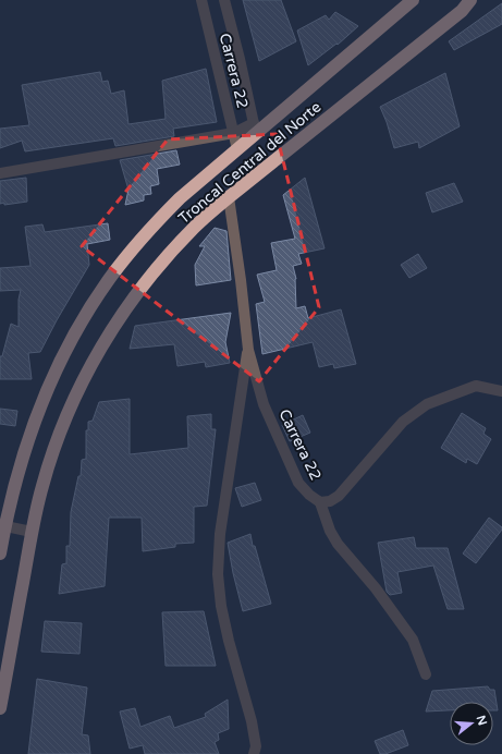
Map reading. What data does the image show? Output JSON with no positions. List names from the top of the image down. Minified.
{"streets":{"highway":["Troncal Central del Norte"],"street":["Carrera 22"]},"crossings":[["Carrera 22","Troncal Central del Norte"]],"north":"right"}
